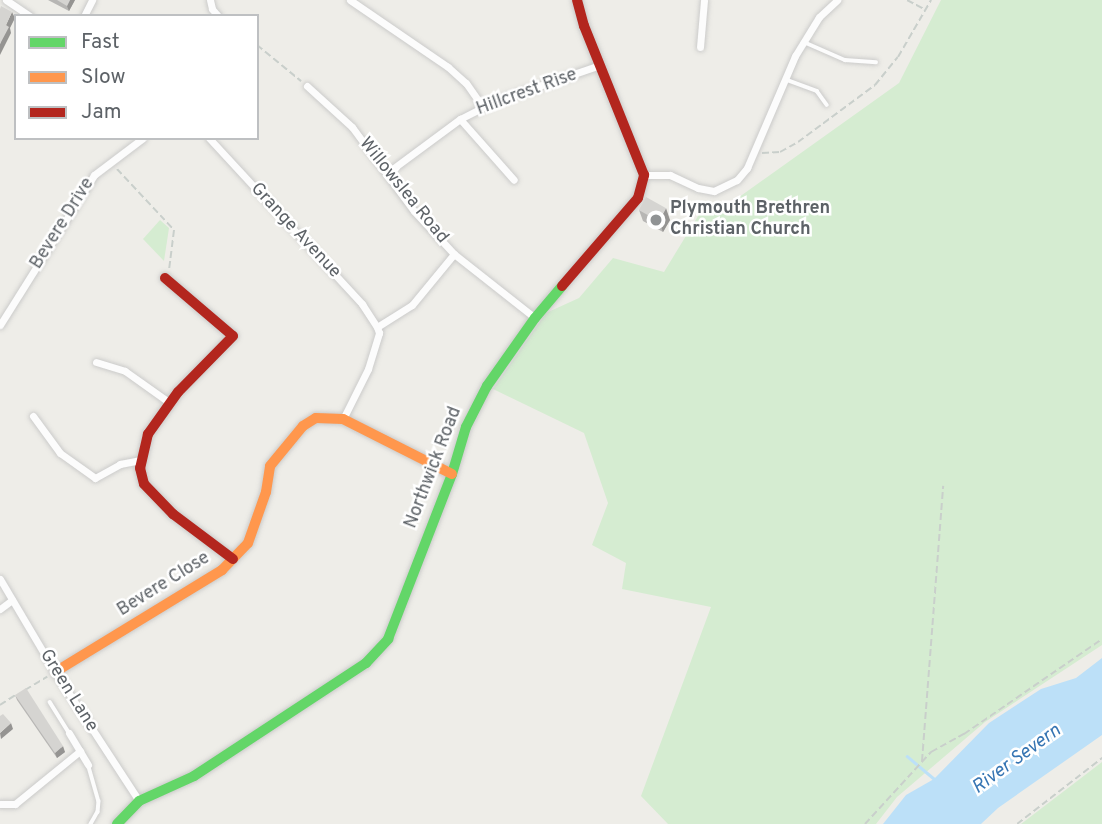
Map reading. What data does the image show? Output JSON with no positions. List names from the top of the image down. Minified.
{"streets":{"street":["Hillcrest Rise","Willowslea Road","Bevere Drive","Grange Avenue","Northwick Road","Bevere Close","Green Lane"]},"crossings":[["Hillcrest Rise","Willowslea Road"],["Willowslea Road","Northwick Road"],["Northwick Road","Green Lane"],["Bevere Close","Green Lane"]],"water":["River Severn"],"places":["Plymouth Brethren Christian Church"],"legend":["Fast","Slow","Jam"]}
